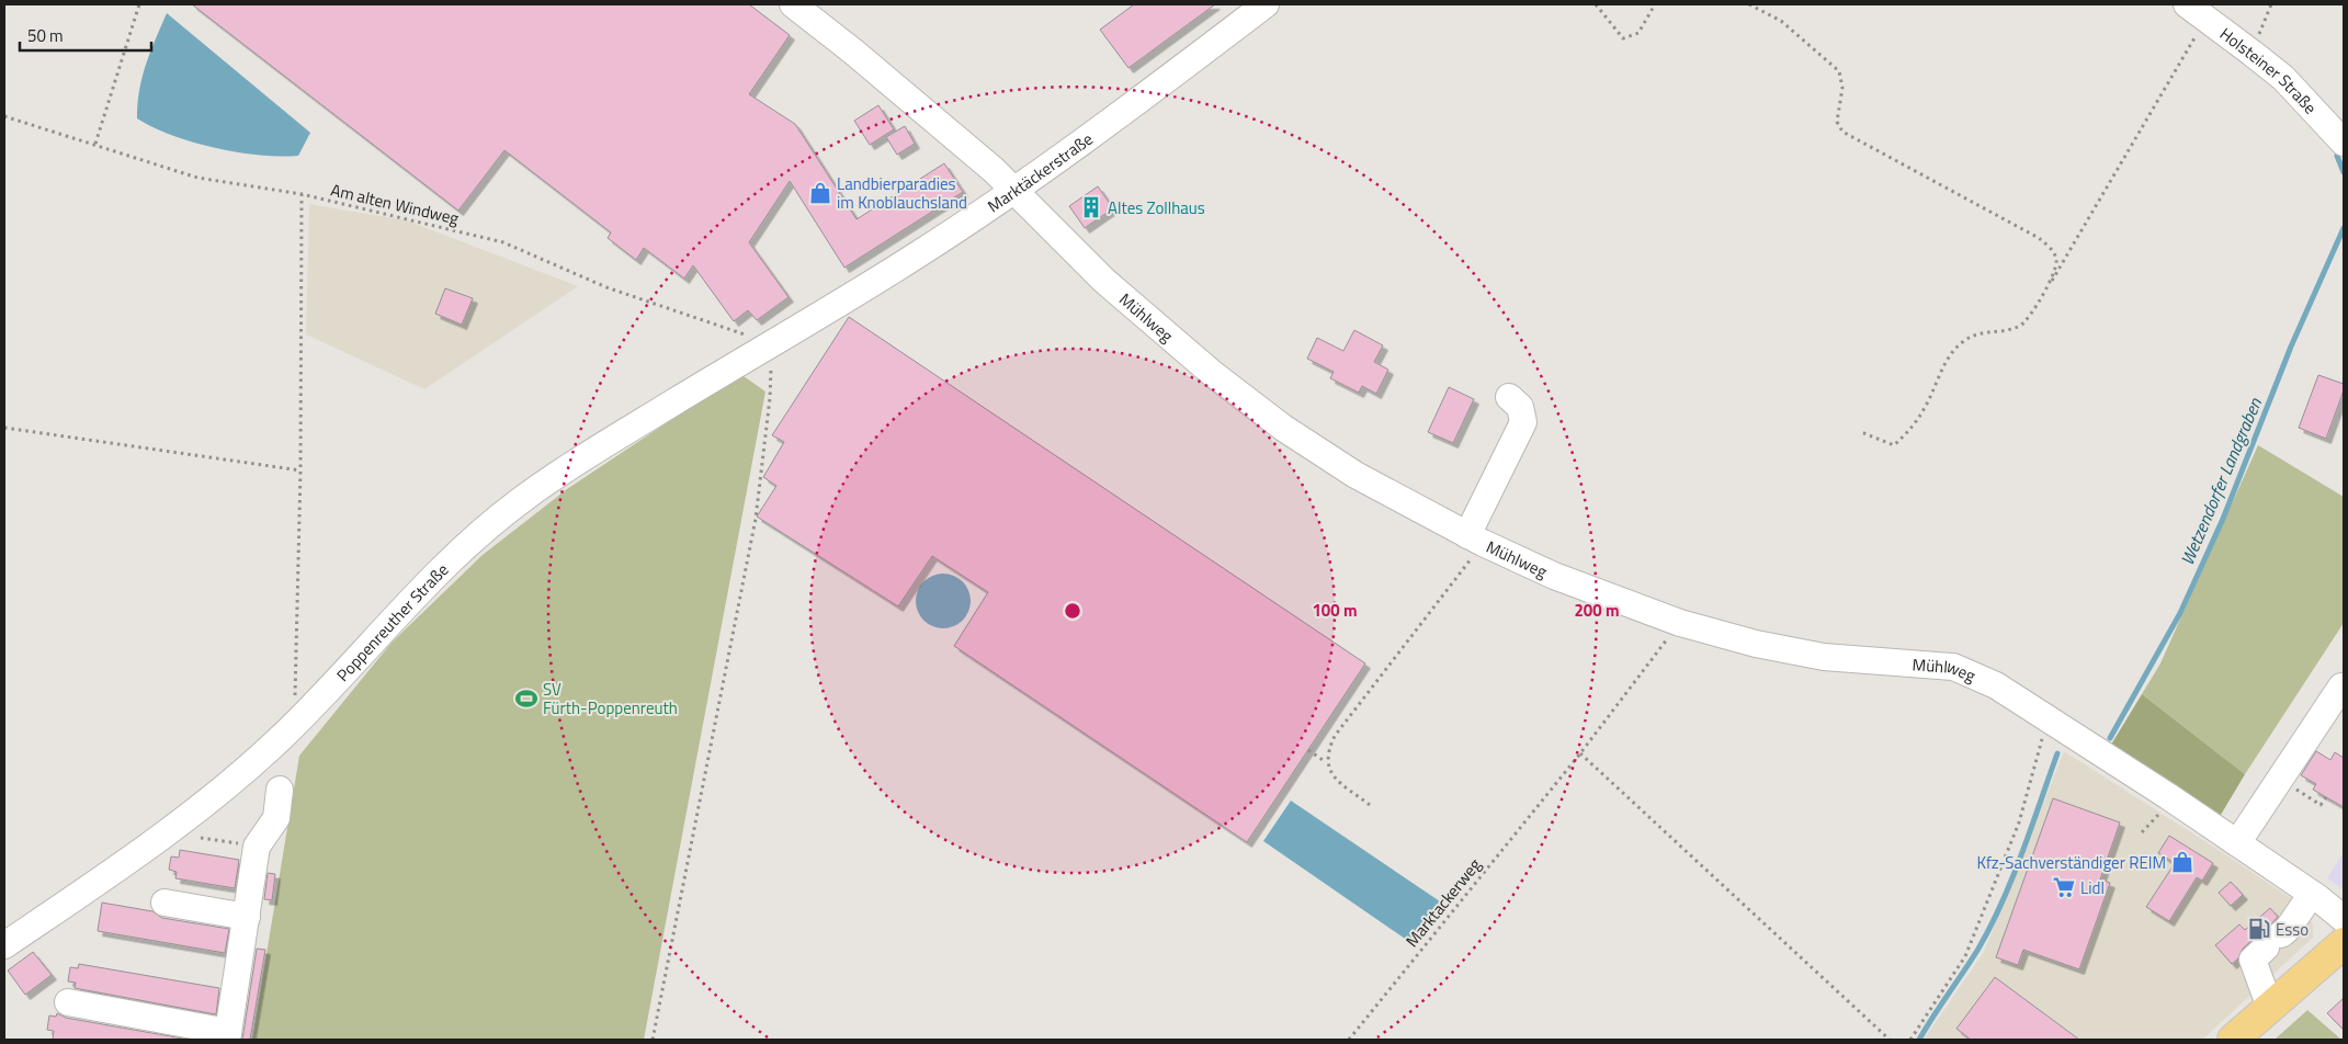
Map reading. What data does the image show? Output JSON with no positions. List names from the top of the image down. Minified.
{"streets":{"street":["Holsteiner Straße","Marktäckerstraße","Mühlweg","Poppenreuther Straße"],"path":["Am alten Windweg","Marktackerweg"]},"crossings":[["Marktäckerstraße","Mühlweg"],["Marktäckerstraße","Poppenreuther Straße"],["Am alten Windweg","Poppenreuther Straße"],["Mühlweg","Marktackerweg"]],"water":["Wetzendorfer Landgraben"],"places":{"shop":["Landbierparadies im Knoblauchsland","Kfz-Sachverständiger REIM"],"building":["Altes Zollhaus"],"sports":["SV Fürth-Poppenreuth"],"supermarket":["Lidl"],"fuel station":["Esso"]},"scale_bar":"50 m","rings":["100 m","200 m"]}
